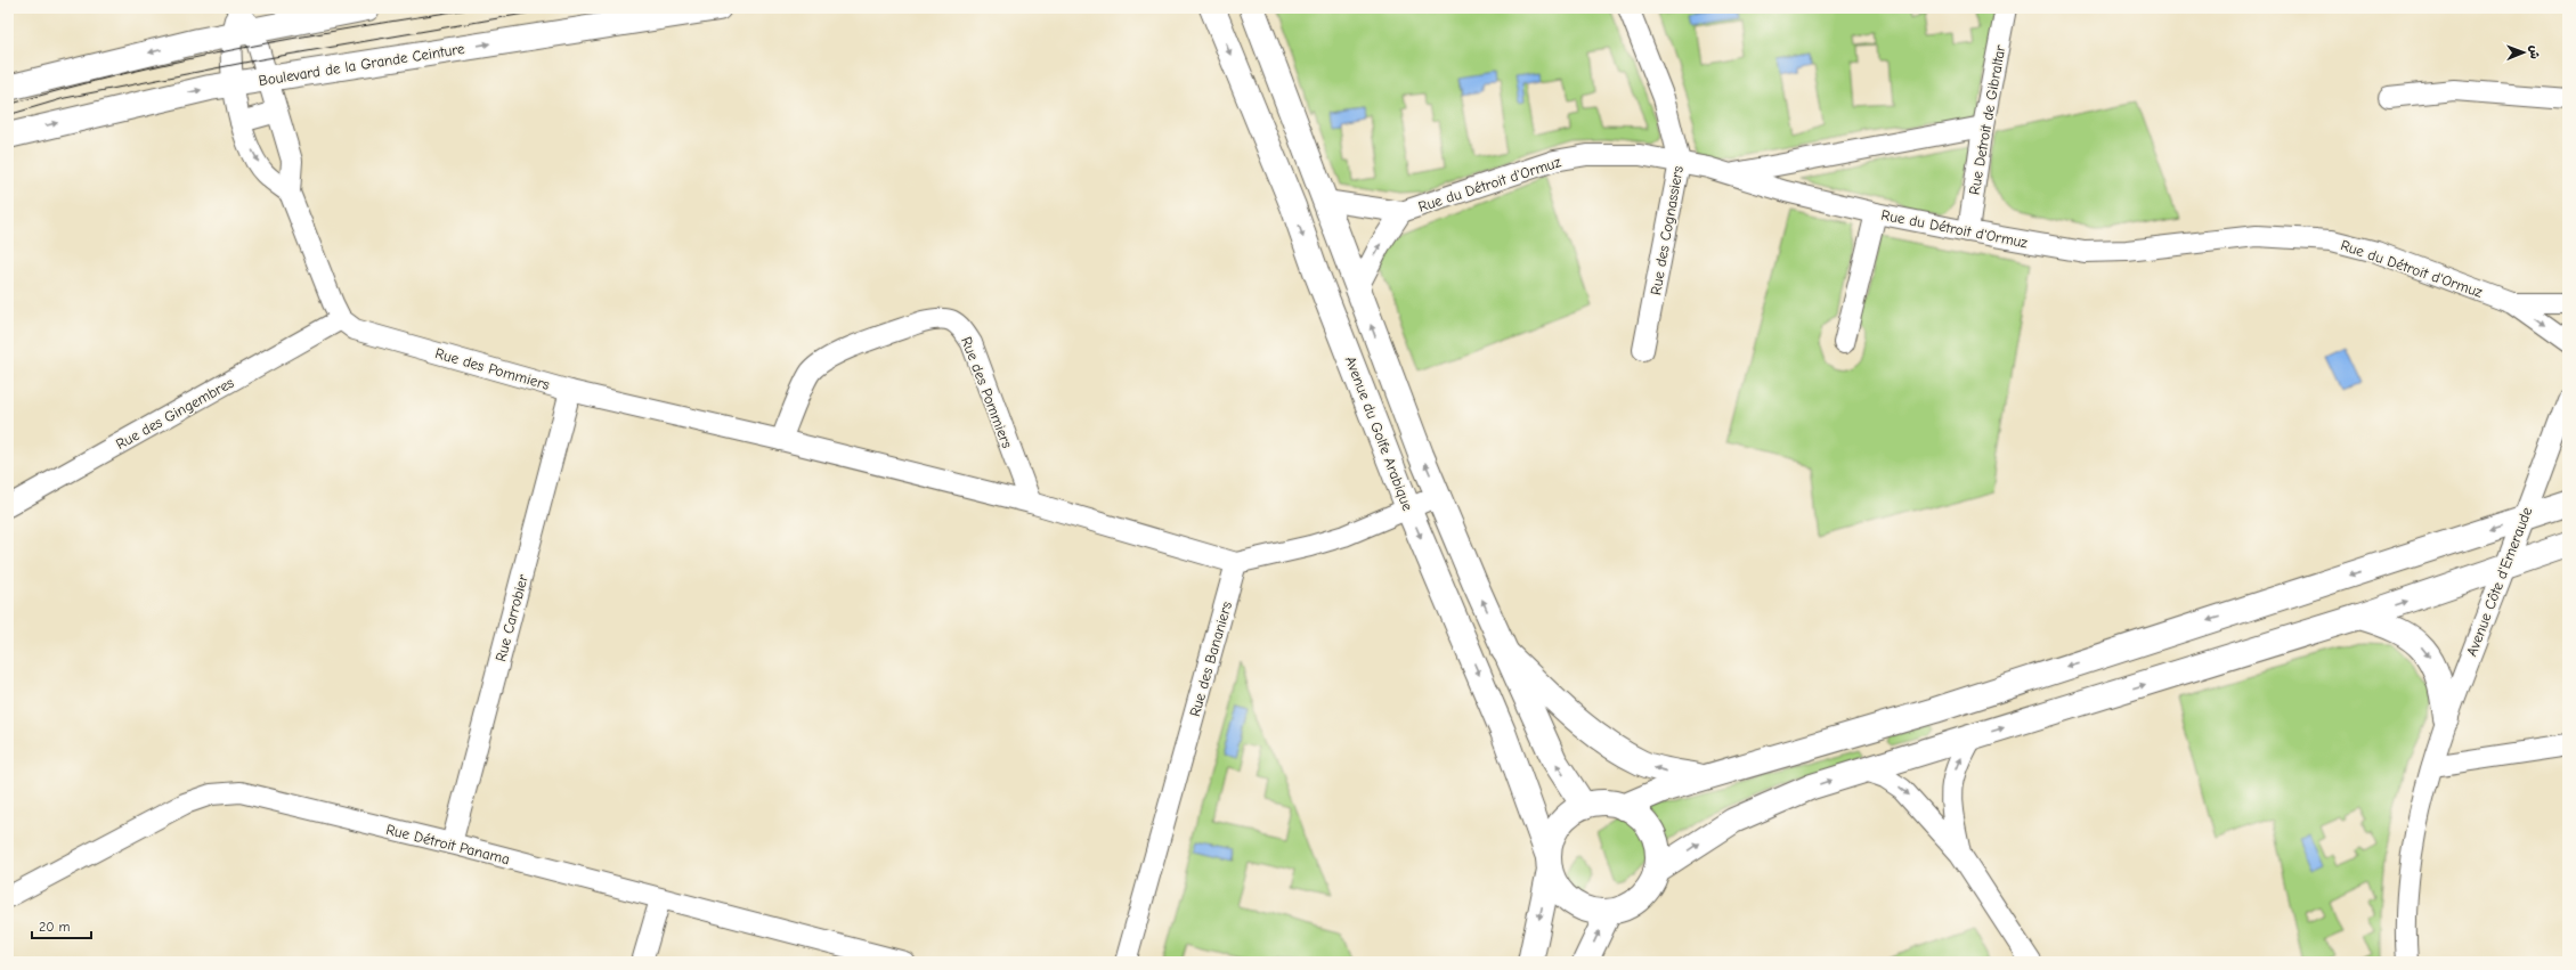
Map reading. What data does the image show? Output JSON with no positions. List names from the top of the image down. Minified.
{"streets":{"main road":["Boulevard de la Grande Ceinture","Avenue du Golfe Arabique"],"street":["Rue Detroit de Gibraltar","Rue du Détroit d'Ormuz","Rue des Cognassiers","Rue des Pommiers","Rue des Gingembres","Avenue Côte d'Emeraude","Rue Carrobier","Rue des Bananiers","Rue Détroit Panama"]},"crossings":[["Rue Detroit de Gibraltar","Rue du Détroit d'Ormuz"],["Rue du Détroit d'Ormuz","Rue des Cognassiers"],["Rue du Détroit d'Ormuz","Avenue du Golfe Arabique"],["Rue des Pommiers","Rue des Gingembres"],["Rue des Pommiers","Rue Carrobier"],["Rue des Pommiers","Rue des Bananiers"],["Rue Carrobier","Rue Détroit Panama"]],"scale_bar":"20 m","north":"right"}
